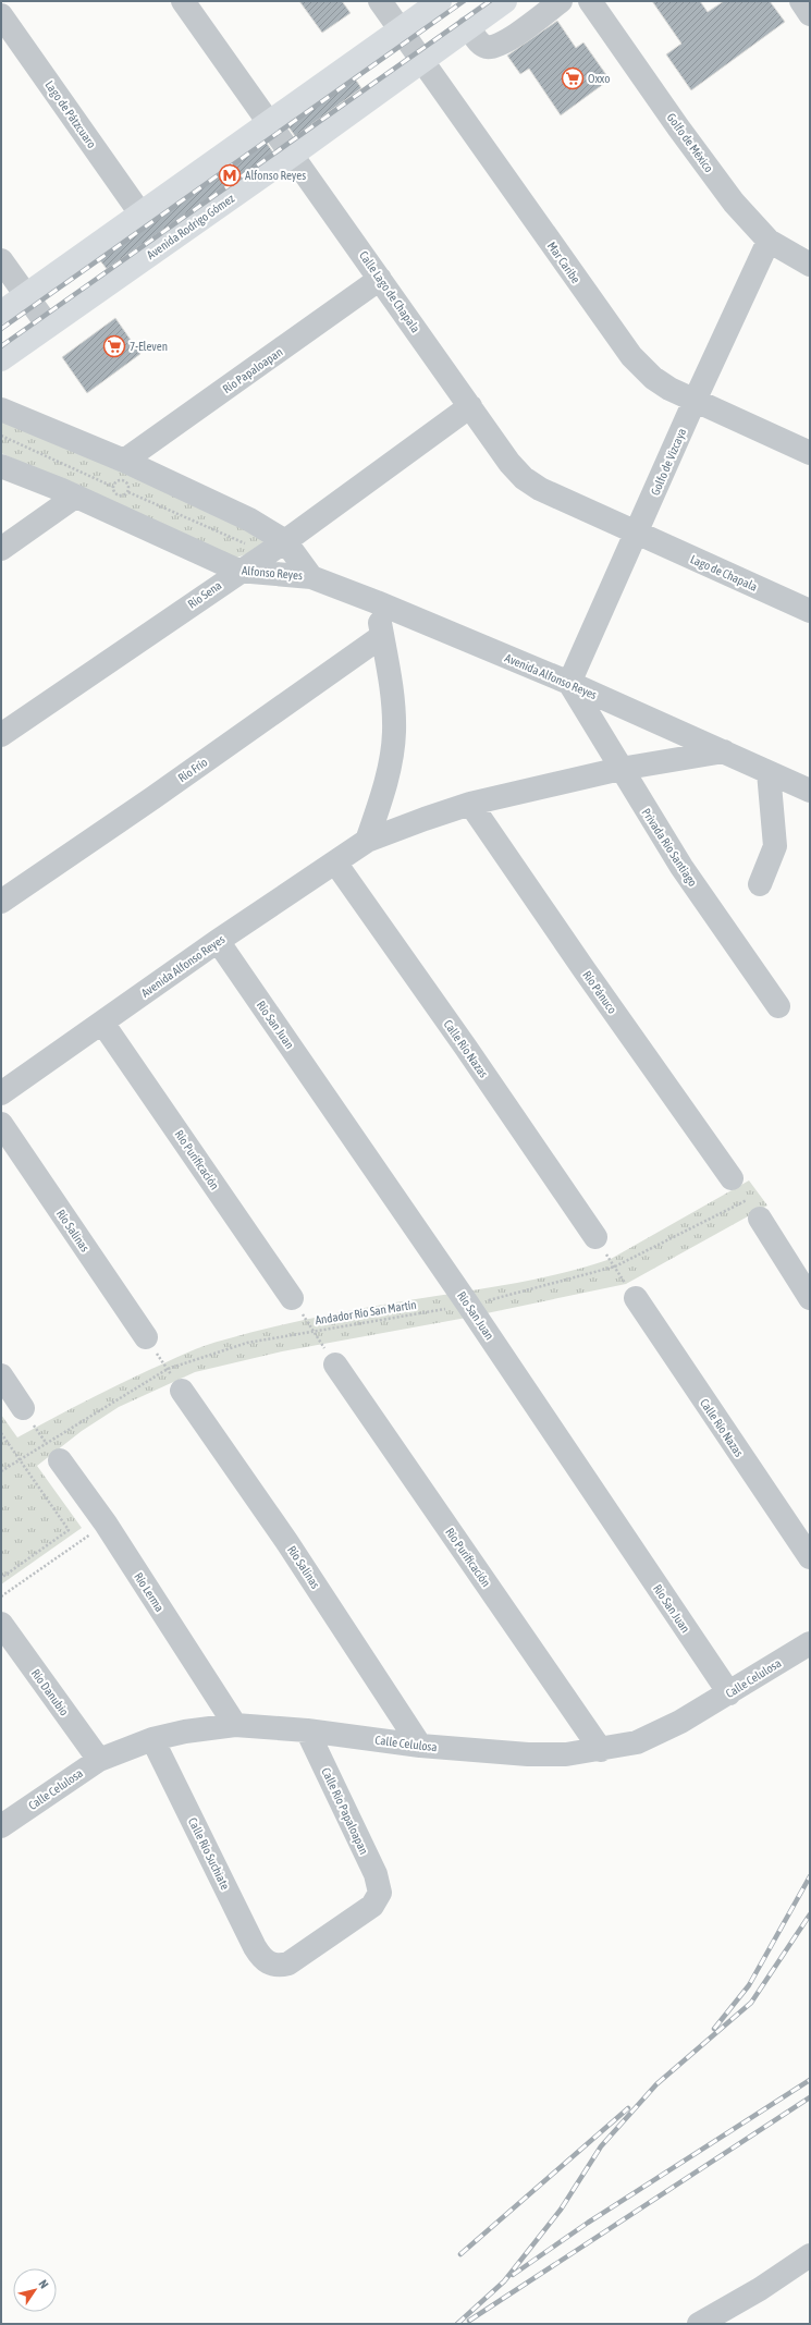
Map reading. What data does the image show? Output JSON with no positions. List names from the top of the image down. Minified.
{"streets":{"main road":["Avenida Rodrigo Gómez"],"street":["Lago de Pátzcuaro","Golfo de México","Mar Caribe","Calle Lago de Chapala","Río Papaloapan","Golfo de Vizcaya","Alfonso Reyes","Lago de Chapala","Río Sena","Avenida Alfonso Reyes","Río Frío","Privada Río Santiago","Río Pánuco","Río San Juan","Calle Río Nazas","Río Purificación","Río Salinas","Río Lerma","Calle Celulosa","Río Danubio","Calle Río Papaloapan","Calle Río Suchiate"],"path":["Andador Río San Martín"]},"crossings":[["Golfo de México","Golfo de Vizcaya"],["Avenida Rodrigo Gómez","Mar Caribe"],["Avenida Rodrigo Gómez","Calle Lago de Chapala"],["Mar Caribe","Golfo de Vizcaya"],["Calle Lago de Chapala","Río Papaloapan"],["Calle Lago de Chapala","Golfo de Vizcaya"],["Calle Lago de Chapala","Lago de Chapala"],["Calle Lago de Chapala","Río Sena"],["Río Papaloapan","Alfonso Reyes"],["Golfo de Vizcaya","Lago de Chapala"],["Golfo de Vizcaya","Avenida Alfonso Reyes"],["Golfo de Vizcaya","Privada Río Santiago"],["Alfonso Reyes","Río Sena"],["Alfonso Reyes","Avenida Alfonso Reyes"],["Avenida Alfonso Reyes","Privada Río Santiago"],["Avenida Alfonso Reyes","Río Pánuco"],["Avenida Alfonso Reyes","Río San Juan"],["Avenida Alfonso Reyes","Calle Río Nazas"],["Avenida Alfonso Reyes","Río Purificación"],["Río San Juan","Andador Río San Martín"],["Río San Juan","Calle Celulosa"],["Río Purificación","Calle Celulosa"],["Río Salinas","Calle Celulosa"],["Andador Río San Martín","Río Lerma"],["Río Lerma","Calle Celulosa"],["Calle Celulosa","Río Danubio"],["Calle Celulosa","Calle Río Papaloapan"],["Calle Celulosa","Calle Río Suchiate"],["Calle Río Papaloapan","Calle Río Suchiate"]],"places":{"supermarket":["Oxxo","7-Eleven"],"metro station":["Alfonso Reyes"]},"north":"top right"}
